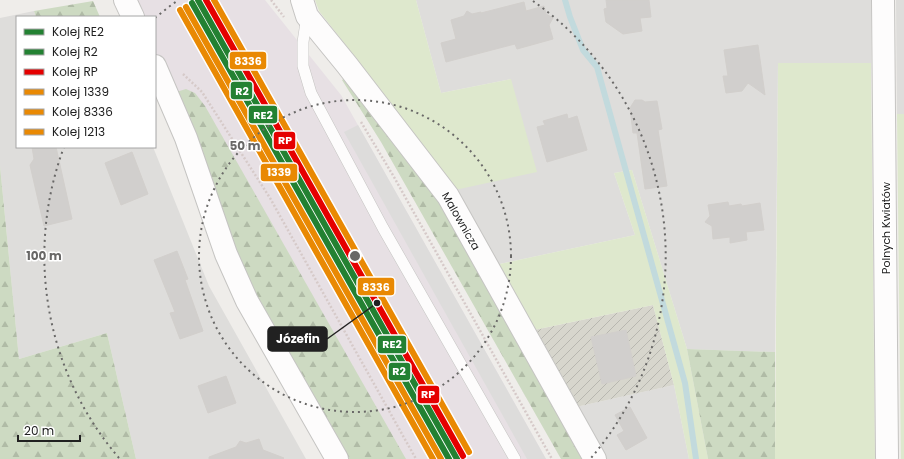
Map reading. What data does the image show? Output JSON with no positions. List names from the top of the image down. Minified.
{"streets":{"street":["Malownicza","Polnych Kwiatów"]},"places":["Józefin"],"lines":["rail line RE2","rail line RP","rail line 8336","rail line R2","rail line 1339","rail line 1213"],"legend":["Kolej RE2","Kolej R2","Kolej RP","Kolej 1339","Kolej 8336","Kolej 1213"],"scale_bar":"20 m","rings":["50 m","100 m"]}
